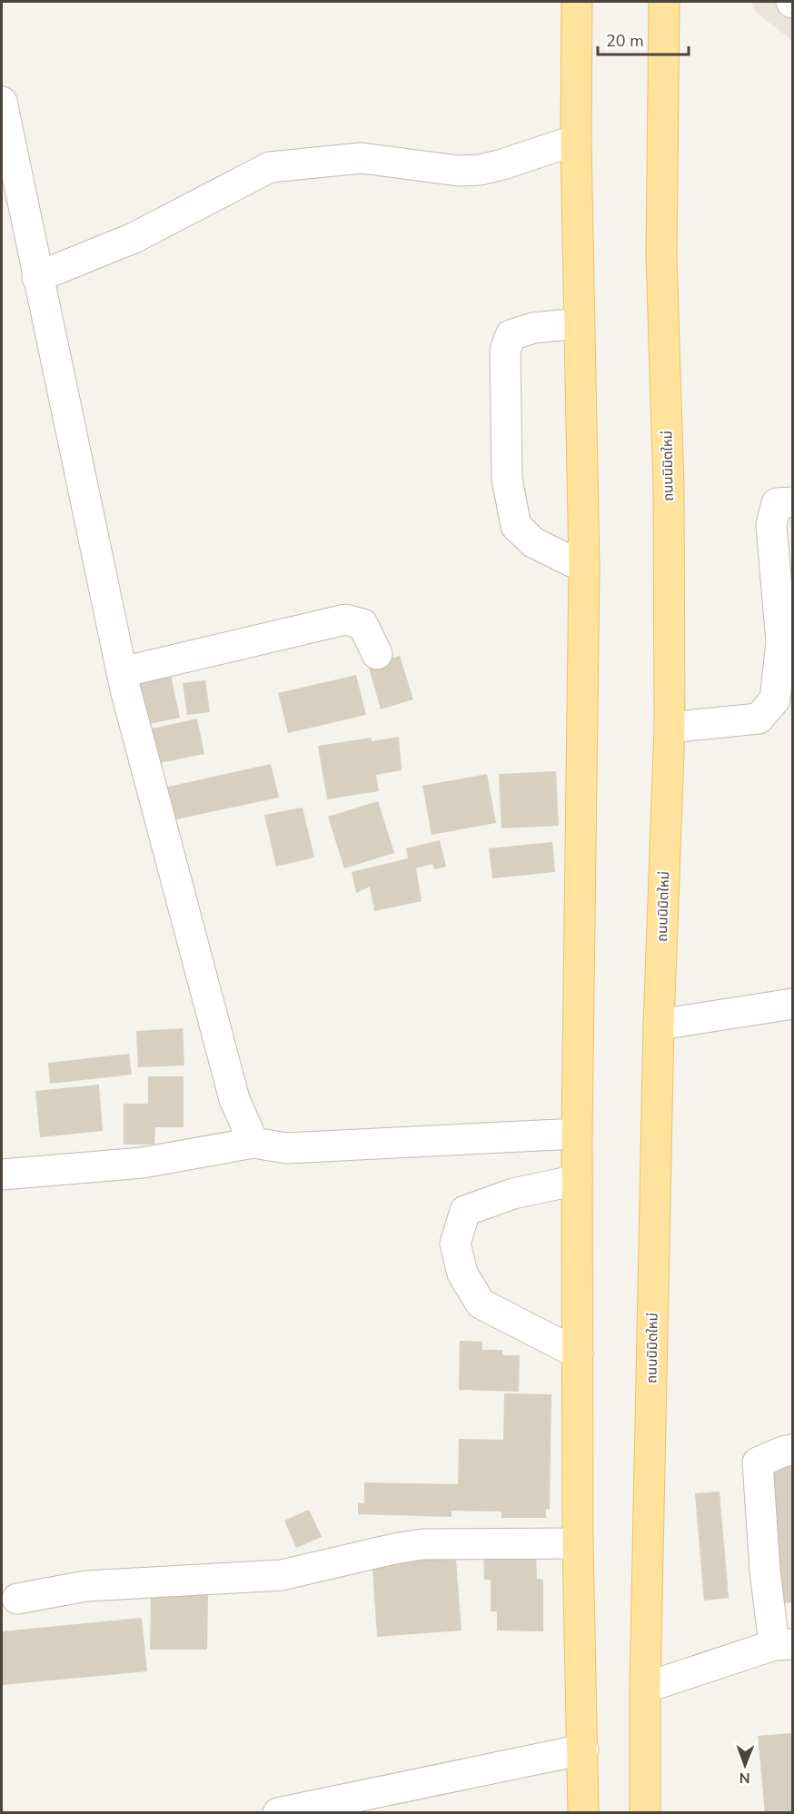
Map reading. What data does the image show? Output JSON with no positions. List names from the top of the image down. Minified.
{"streets":{"main road":["ถนนนิมิตใหม่"]},"scale_bar":"20 m","north":"bottom"}
